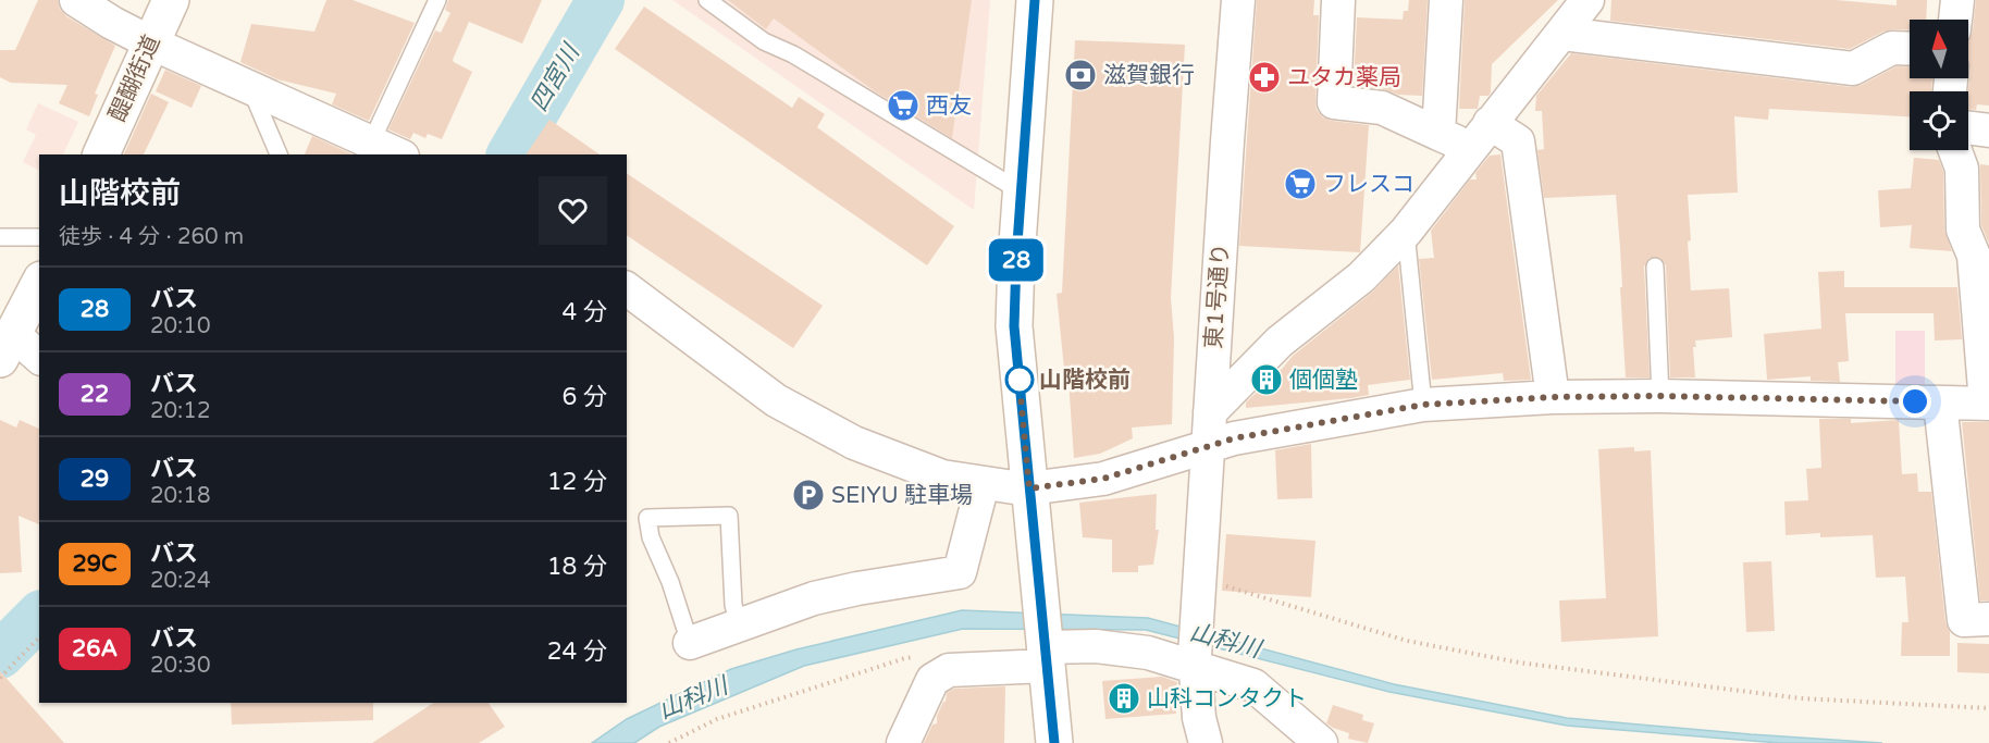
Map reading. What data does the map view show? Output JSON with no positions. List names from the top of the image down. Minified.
{"streets":{"street":["醍醐街道","東1号通り"]},"water":["四宮川","山科川"],"places":{"bank":["滋賀銀行"],"pharmacy":["ユタカ薬局"],"supermarket":["西友","フレスコ"],"other":["山階校前"],"building":["個個塾","山科コンタクト"],"parking":["SEIYU 駐車場"]},"lines":["bus line 28"],"north":"top","page":{"on_map":"28","heading":["山階校前","徒歩 · 4 分 · 260 m"],"list":[{"mark":"28","name":"バス","note":"20:10","value":"4 分"},{"mark":"22","name":"バス","note":"20:12","value":"6 分"},{"mark":"29","name":"バス","note":"20:18","value":"12 分"},{"mark":"29C","name":"バス","note":"20:24","value":"18 分"},{"mark":"26A","name":"バス","note":"20:30","value":"24 分"}]}}
